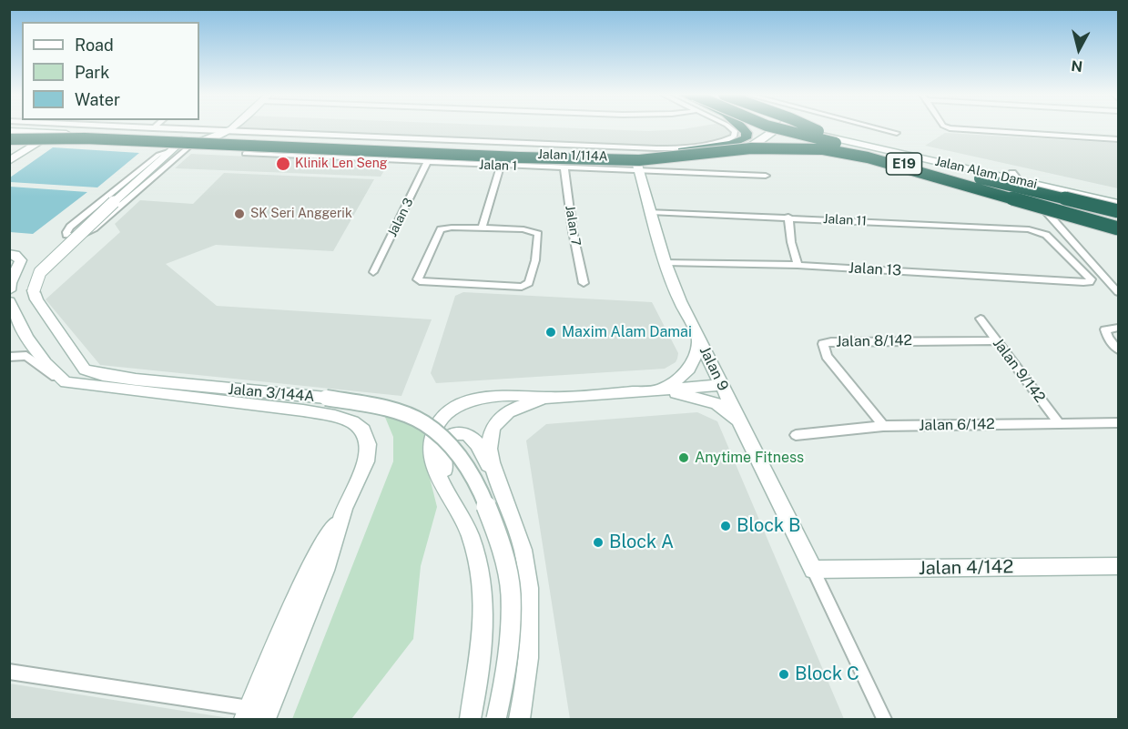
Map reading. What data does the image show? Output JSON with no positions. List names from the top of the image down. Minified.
{"streets":{"highway":["E19"],"street":["Jalan 1/114A","Jalan 1","Jalan Alam Damai","Jalan 3","Jalan 11","Jalan 7","Jalan 13","Jalan 8/142","Jalan 9","Jalan 9/142","Jalan 3/144A","Jalan 6/142","Jalan 4/142"]},"crossings":[["Jalan 1/114A","Jalan 1"],["Jalan 1/114A","Jalan 9"],["Jalan 1","Jalan 3"],["Jalan 1","Jalan 7"],["Jalan 1","Jalan 9"],["Jalan 11","Jalan 13"],["Jalan 11","Jalan 9"],["Jalan 13","Jalan 9"],["Jalan 8/142","Jalan 9/142"],["Jalan 8/142","Jalan 6/142"],["Jalan 9","Jalan 4/142"],["Jalan 9/142","Jalan 6/142"]],"places":["Klinik Len Seng","SK Seri Anggerik","Maxim Alam Damai","Anytime Fitness","Block B","Block A","Block C"],"legend":["Road","Park","Water"],"north":"bottom"}
